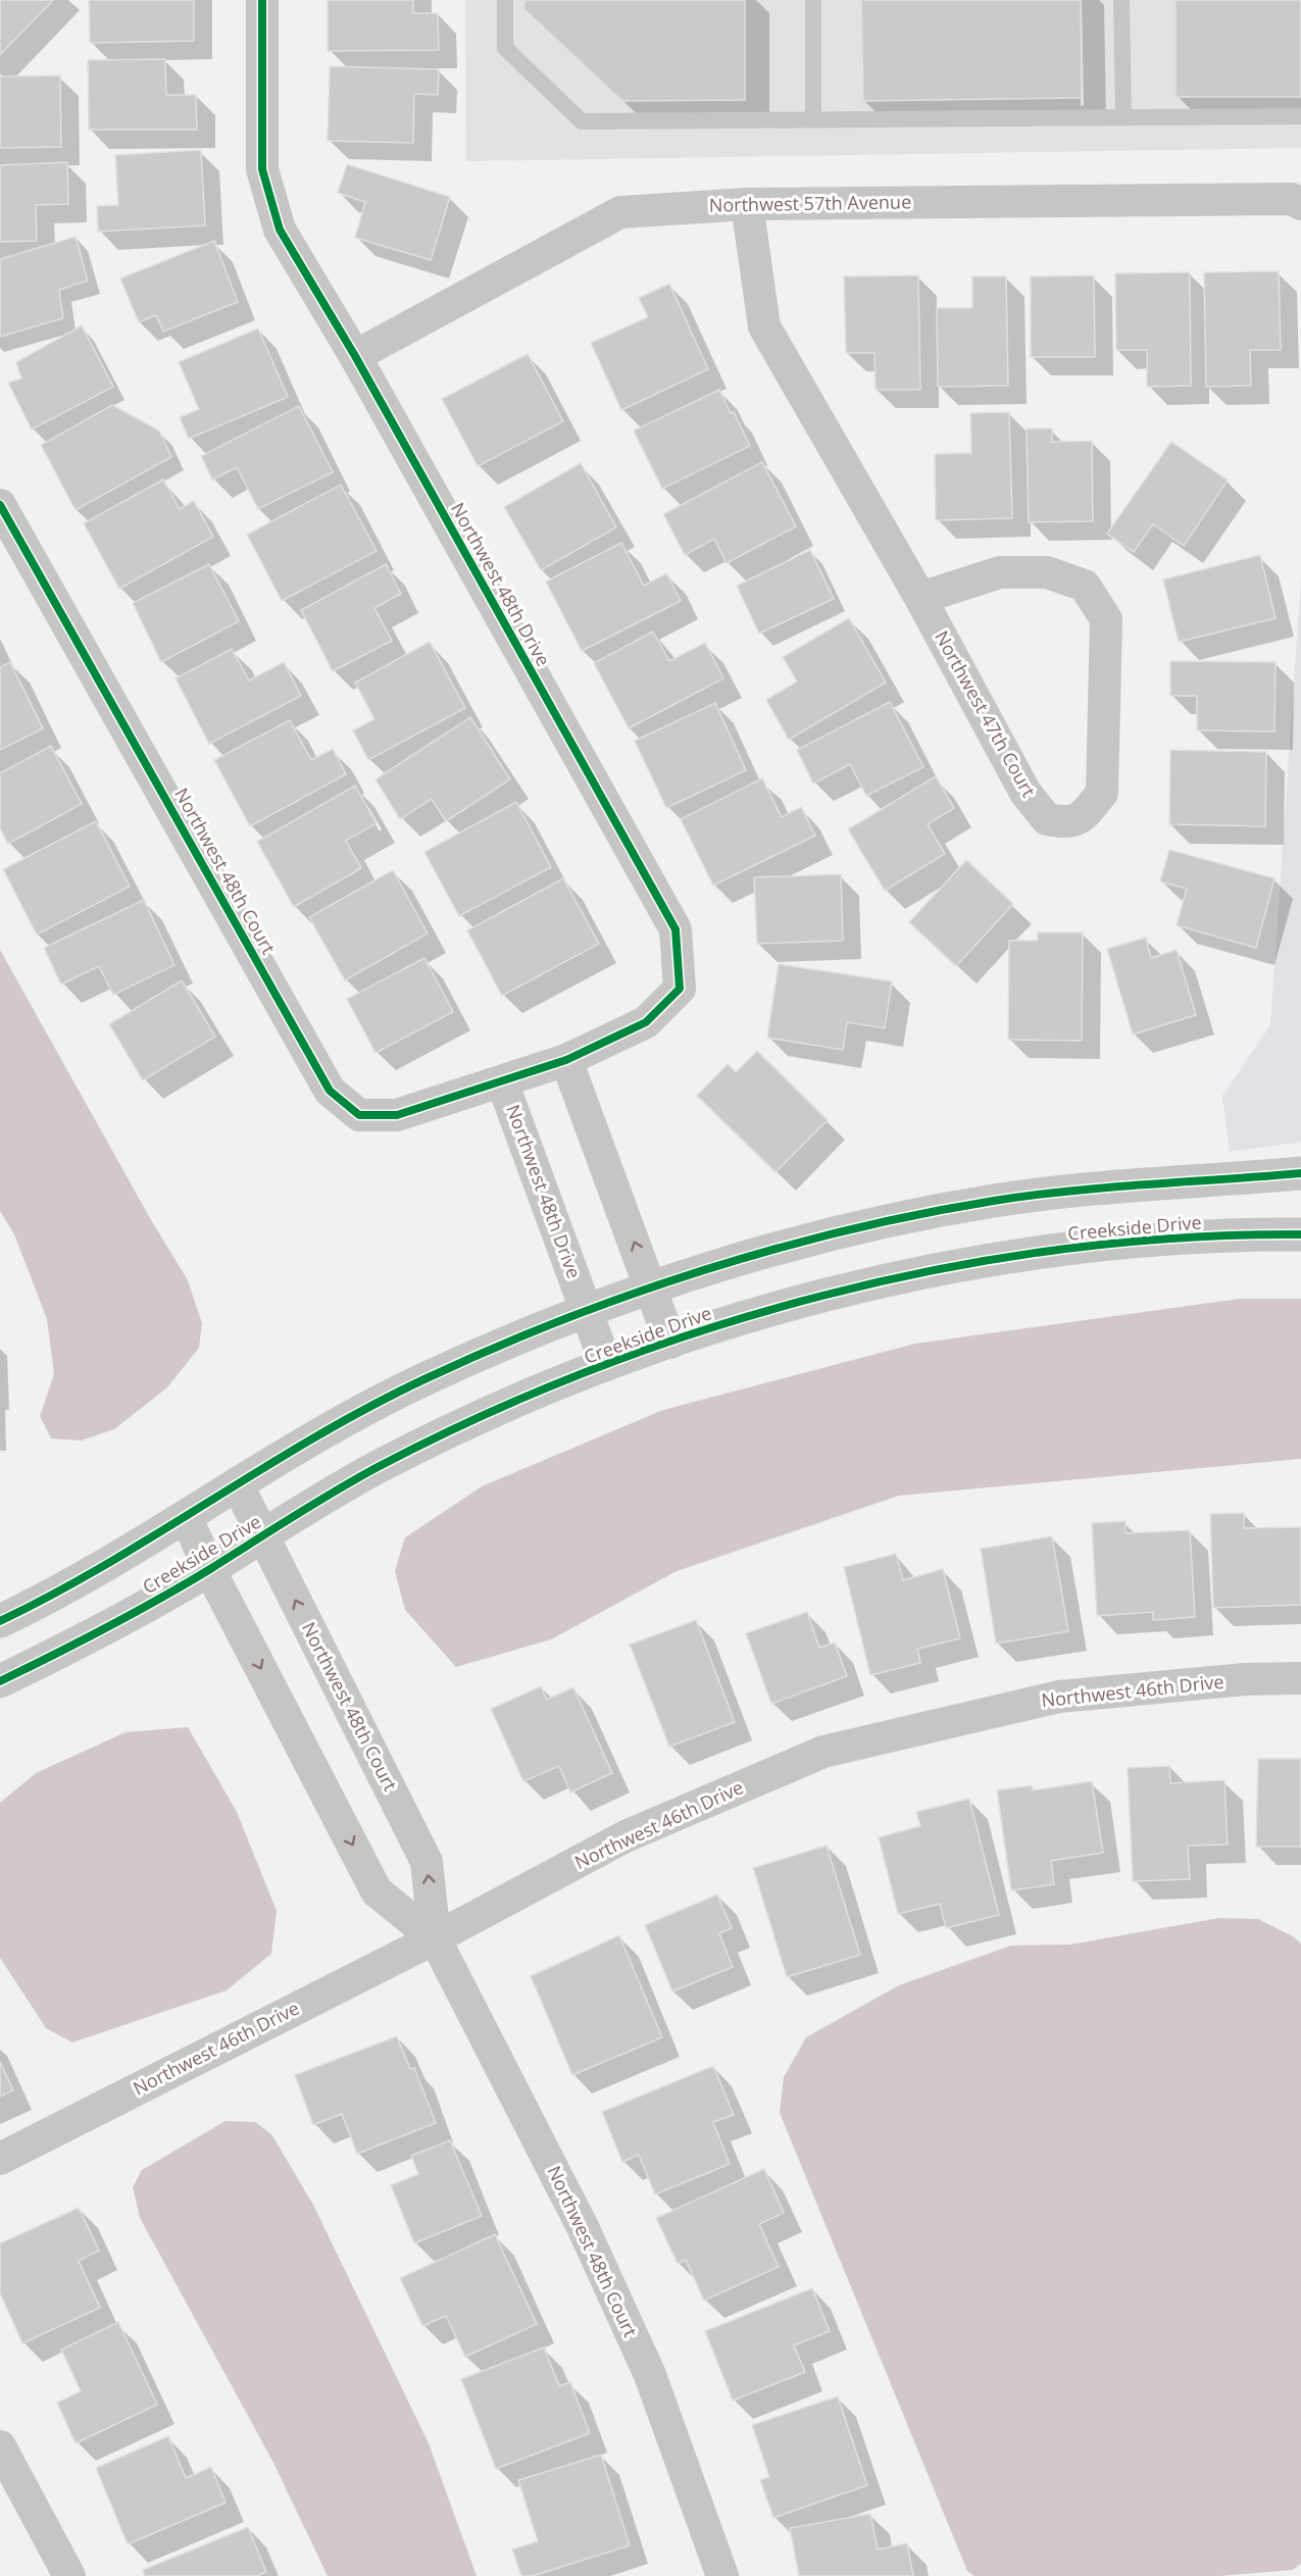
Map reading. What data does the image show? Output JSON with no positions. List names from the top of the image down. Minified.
{"streets":{"street":["Northwest 57th Avenue","Northwest 48th Drive","Northwest 47th Court","Northwest 48th Court","Creekside Drive","Northwest 46th Drive"]},"crossings":[["Northwest 57th Avenue","Northwest 48th Drive"],["Northwest 57th Avenue","Northwest 47th Court"],["Northwest 48th Drive","Northwest 48th Court"],["Northwest 48th Drive","Creekside Drive"],["Northwest 48th Court","Creekside Drive"],["Northwest 48th Court","Northwest 46th Drive"]]}
